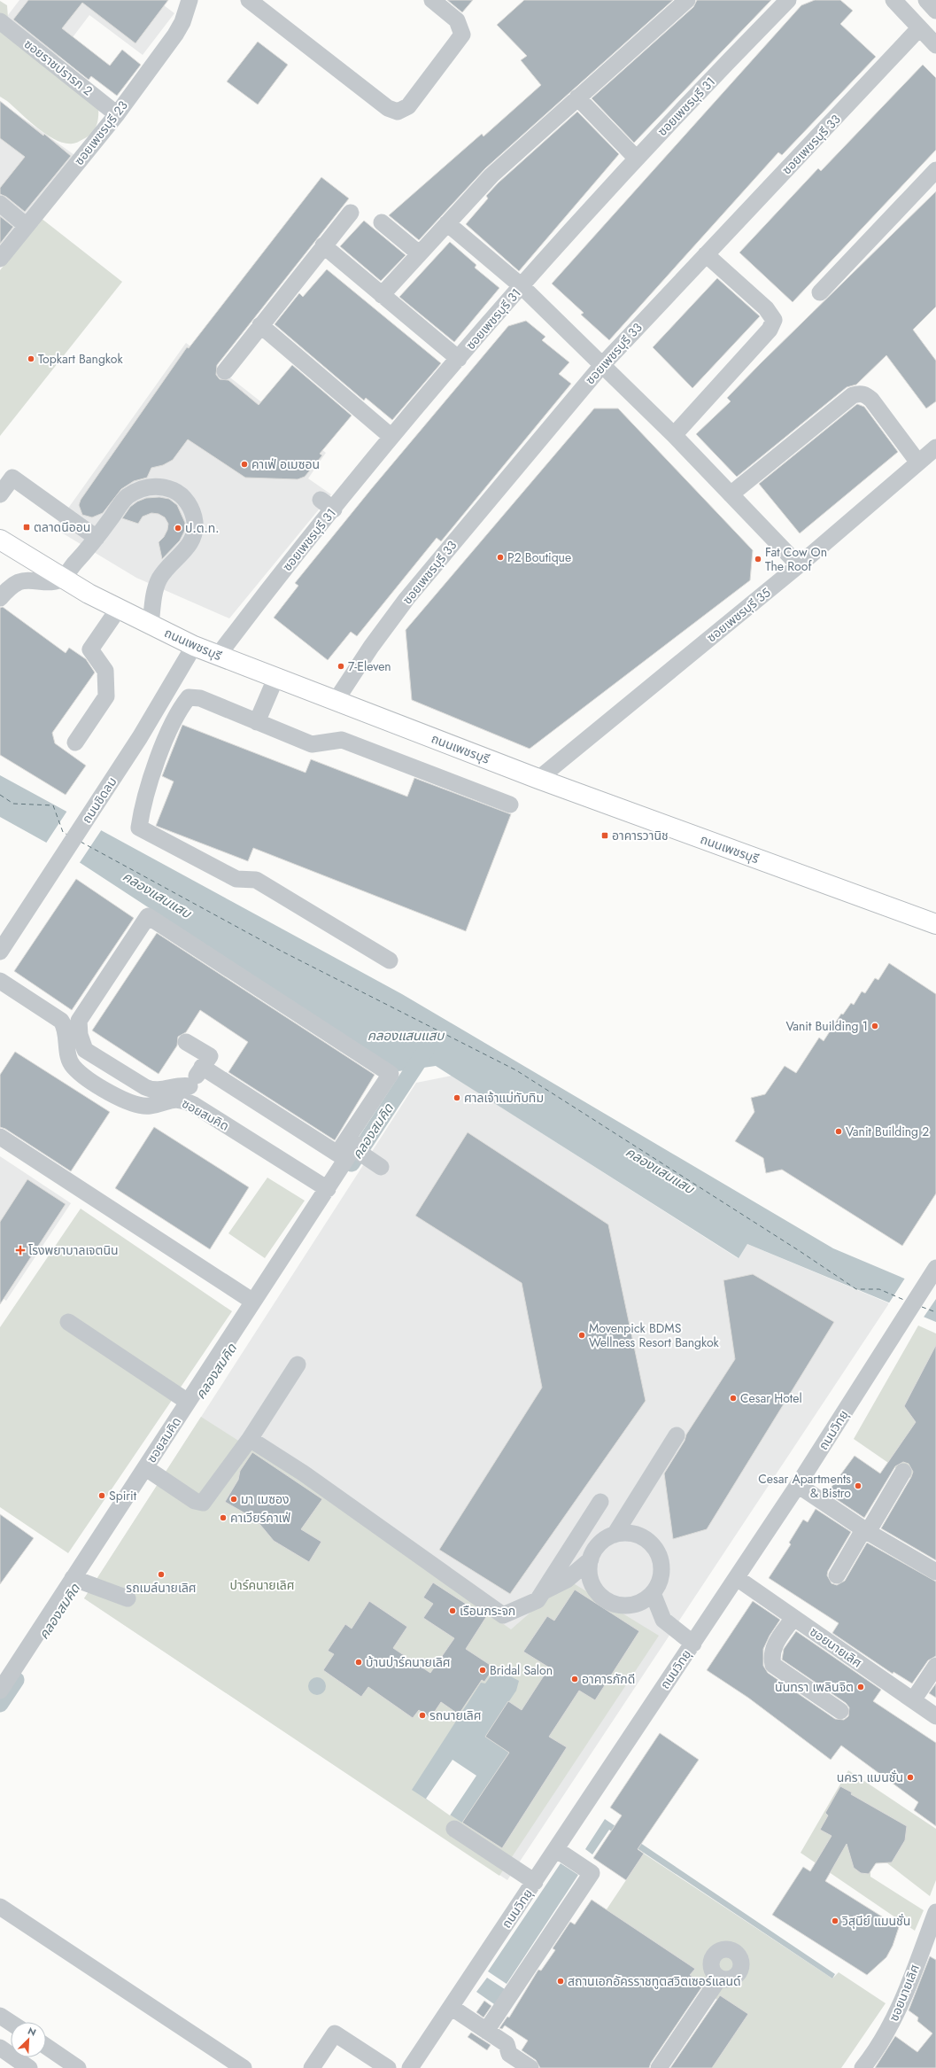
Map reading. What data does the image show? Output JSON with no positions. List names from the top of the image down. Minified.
{"streets":{"main road":["ถนนเพชรบุรี"],"street":["ซอยราชปรารภ 2","ซอยเพชรบุรี 31","ซอยเพชรบุรี 23","ซอยเพชรบุรี 33","ซอยเพชรบุรี 35","ถนนชิดลม","ซอยสมคิด","ถนนวิทยุ","ซอยนายเลิศ"]},"crossings":[["ซอยราชปรารภ 2","ซอยเพชรบุรี 23"],["ซอยเพชรบุรี 31","ถนนเพชรบุรี"],["ซอยเพชรบุรี 33","ถนนเพชรบุรี"],["ซอยเพชรบุรี 35","ถนนเพชรบุรี"],["ถนนเพชรบุรี","ถนนชิดลม"],["ถนนวิทยุ","ซอยนายเลิศ"]],"water":["คลองแสนแสบ","คลองสมคิด"],"parks":["ปาร์คนายเลิศ"],"places":{"other":["Topkart Bangkok","คาเฟ่ อเมซอน","ป.ต.ท.","P2 Boutique","Fat Cow On The Roof","7-Eleven","Vanit Building 1","ศาลเจ้าแม่ทับทิม","Vanit Building 2","Movenpick BDMS Wellness Resort Bangkok","Cesar Hotel","Cesar Apartments & Bistro","Spirit","มา เมซอง","คาเวียร์คาเฟ่","รถเมล์นายเลิศ","เรือนกระจก","บ้านปาร์คนายเลิศ","Bridal Salon","อาคารภักดี","นันทรา เพลินจิต","รถนายเลิศ","นครา แมนชั่น","วิสุนีย์ แมนชั่น","สถานเอกอัครราชทูตสวิตเซอร์แลนด์"],"transit":["ตลาดนีออน","อาคารวานิช"],"health":["โรงพยาบาลเจตนิน"]},"north":"top right"}
